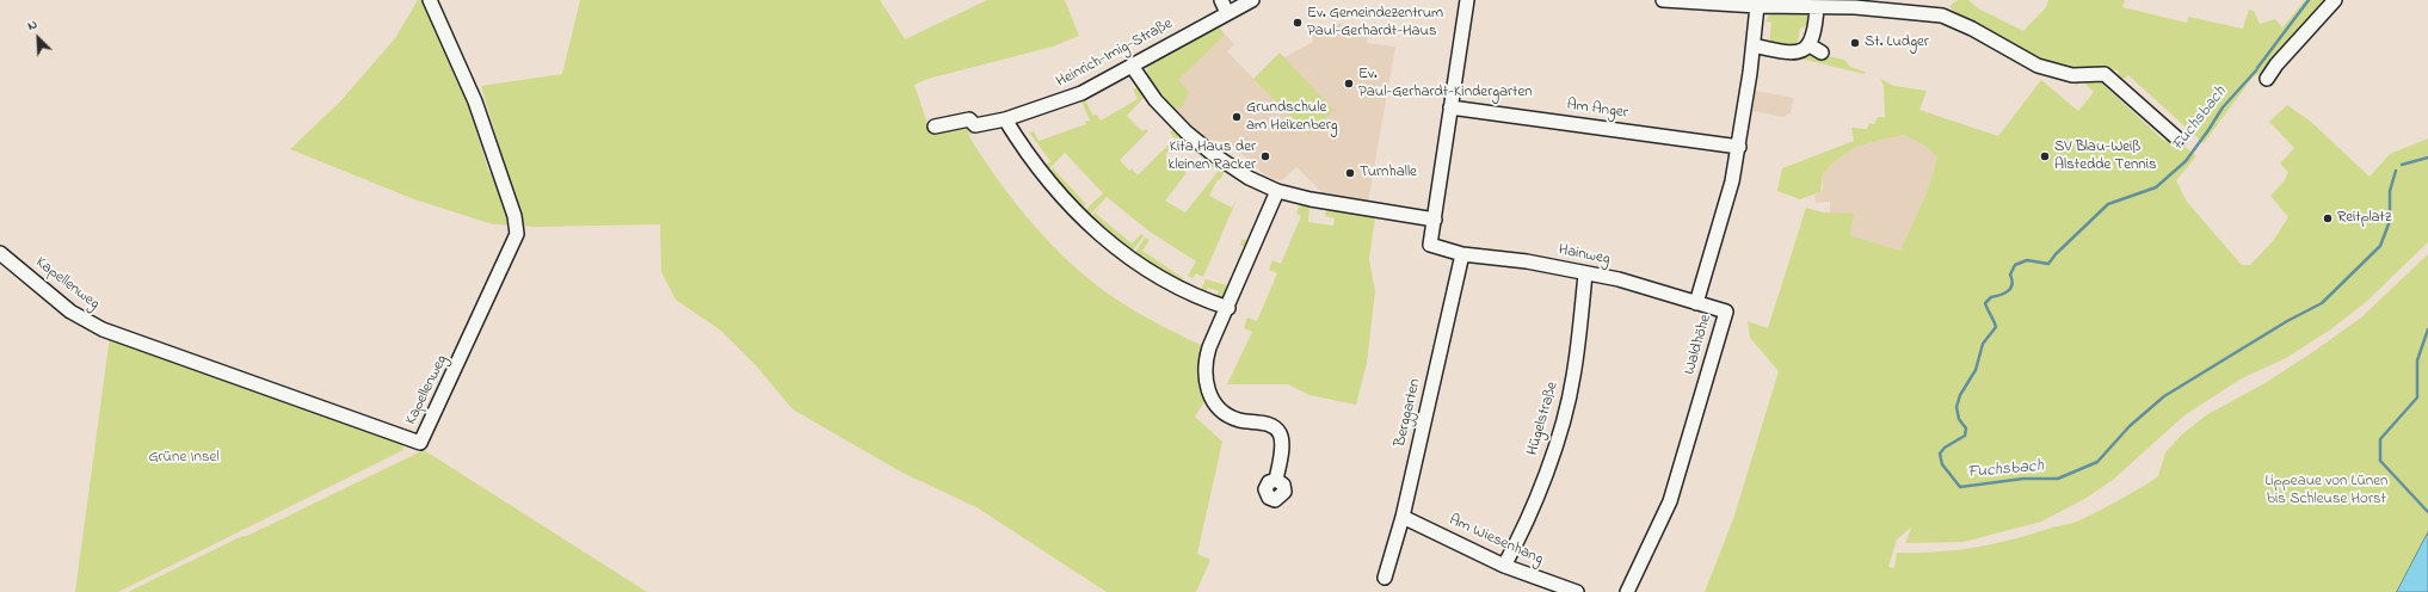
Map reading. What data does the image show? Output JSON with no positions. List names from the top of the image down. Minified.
{"streets":{"street":["Heinrich-Imig-Straße","Am Anger","Hainweg","Kapellenweg","Waldhöhe","Berggarten","Hügelstraße","Am Wiesenhang"]},"crossings":[["Am Anger","Waldhöhe"],["Hainweg","Waldhöhe"],["Hainweg","Berggarten"],["Hainweg","Hügelstraße"],["Berggarten","Am Wiesenhang"],["Hügelstraße","Am Wiesenhang"]],"water":["Fuchsbach"],"parks":["Grüne Insel","Lippeaue von Lünen bis Schleuse Horst"],"places":["Ev. Gemeindezentrum Paul-Gerhardt-Haus","St. Ludger","Ev. Paul-Gerhardt-Kindergarten","Grundschule am Heikenberg","Kita Haus der kleinen Racker","SV Blau-Weiß Alstedde Tennis","Turnhalle","Reitplatz"],"north":"top left"}
